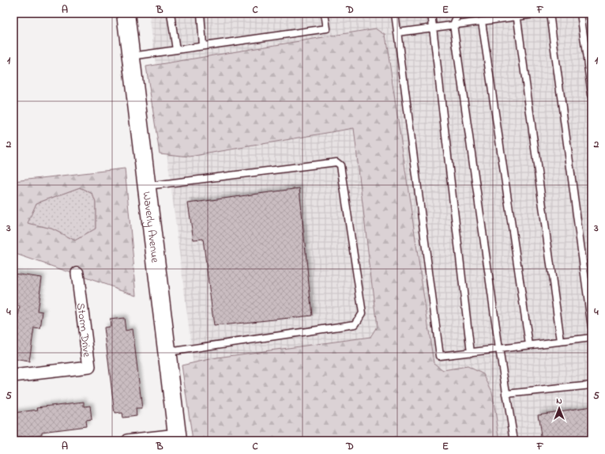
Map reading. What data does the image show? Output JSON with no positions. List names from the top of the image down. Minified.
{"streets":{"street":["Waverly Avenue","Storm Drive"]},"north":"top","grid":{"columns":["A","B","C","D","E","F"],"rows":["1","2","3","4","5"]}}
